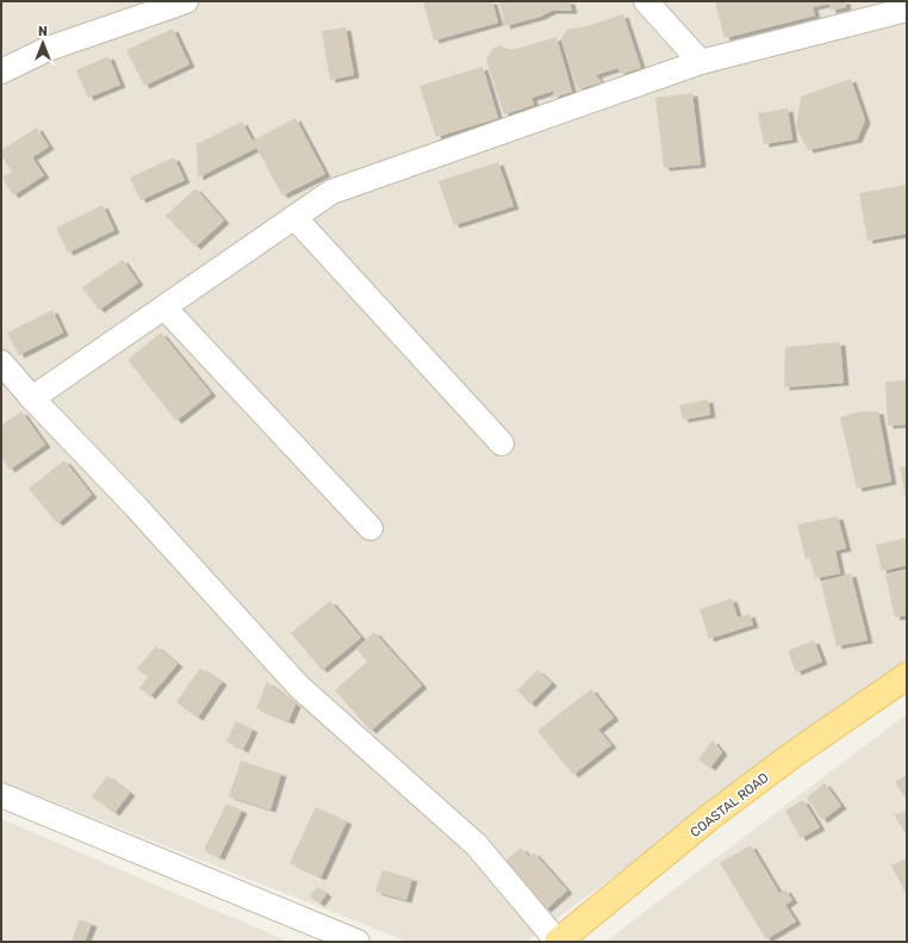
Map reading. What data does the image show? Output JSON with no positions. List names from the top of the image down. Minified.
{"streets":{"main road":["COASTAL ROAD"]},"north":"top"}
